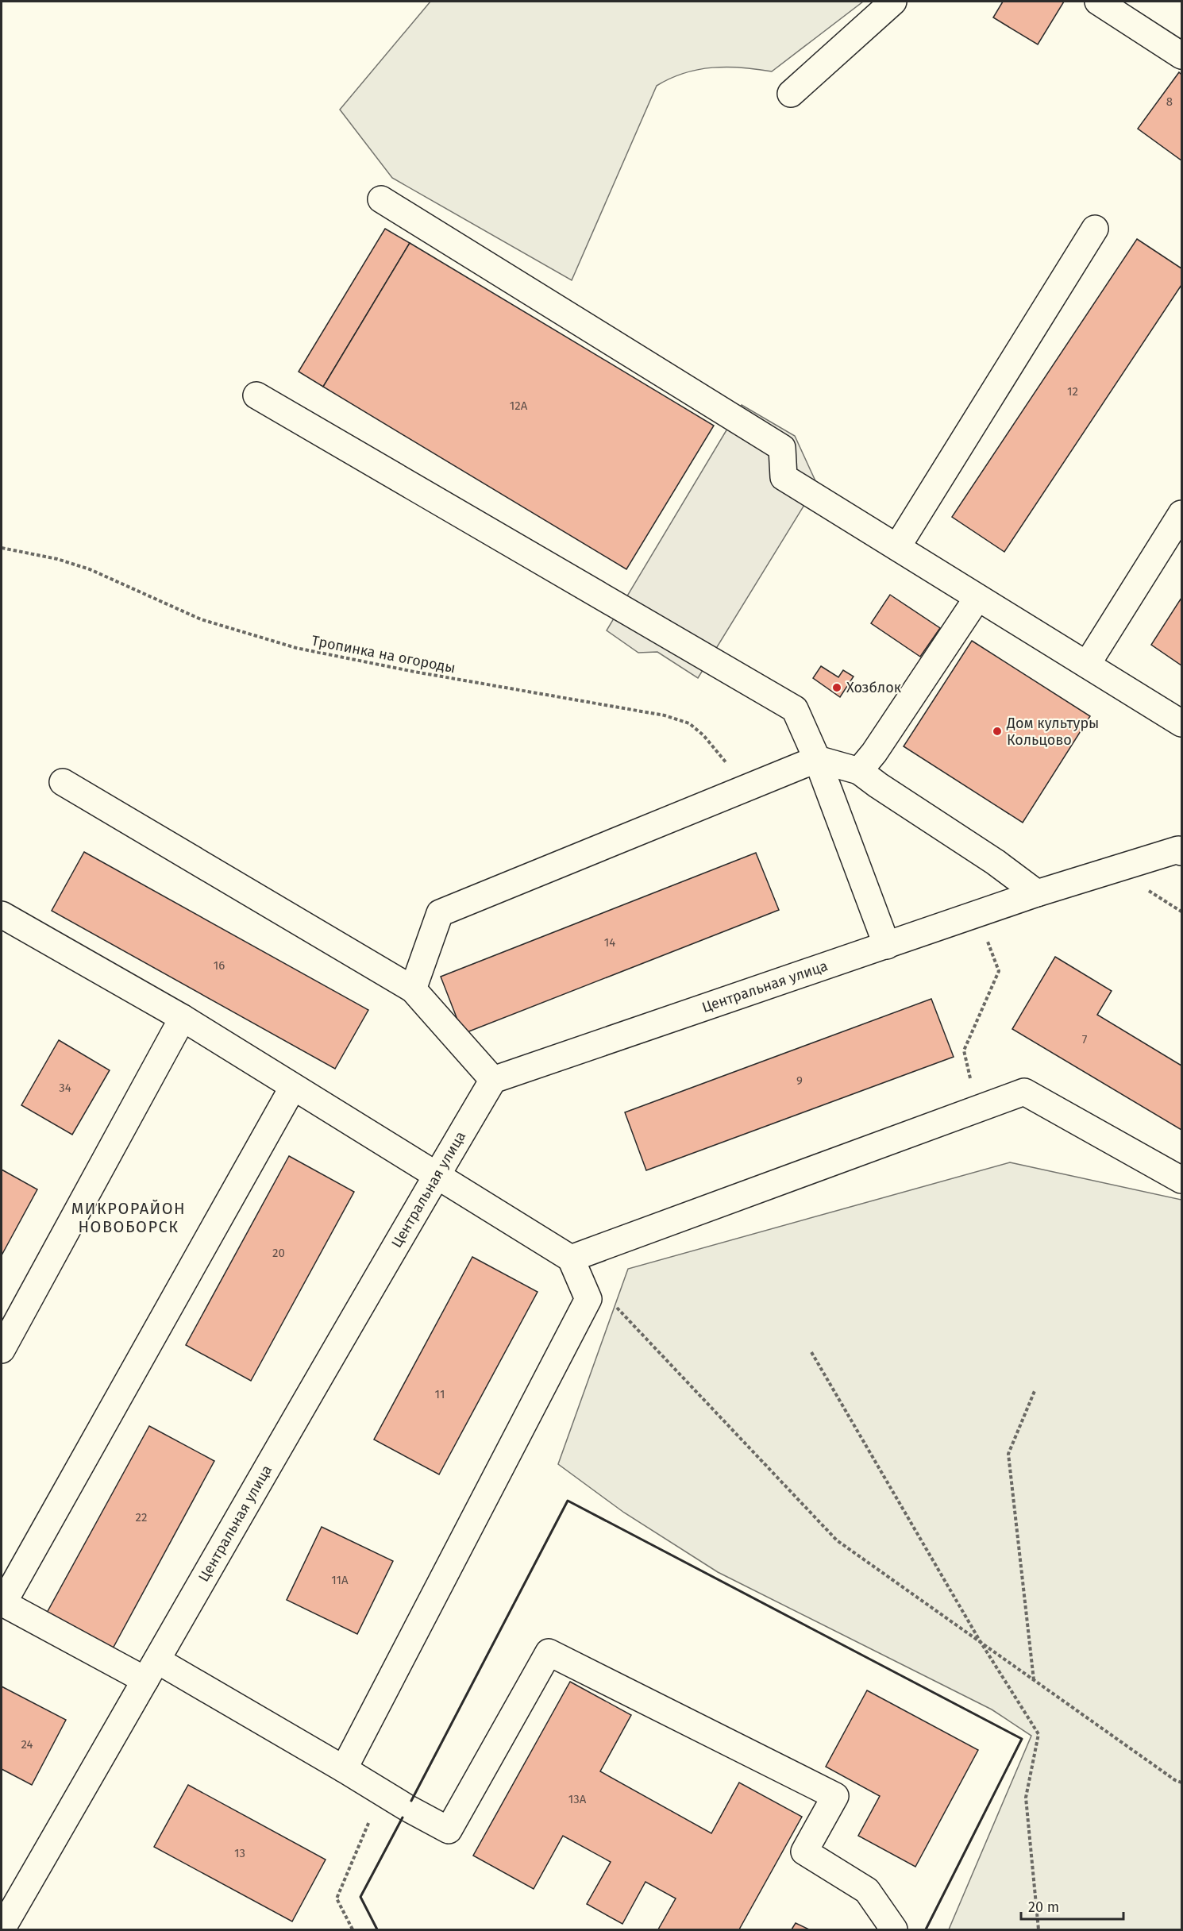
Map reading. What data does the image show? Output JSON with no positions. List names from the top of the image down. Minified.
{"streets":{"street":["Центральная улица"],"path":["Тропинка на огороды"]},"districts":["МИКРОРАЙОН НОВОБОРСК"],"places":["Хозблок","Дом культуры Кольцово"],"house_numbers":["8","12","12А","14","16","7","9","34","20","11","22","11А","24","13А","13"],"scale_bar":"20 m"}
